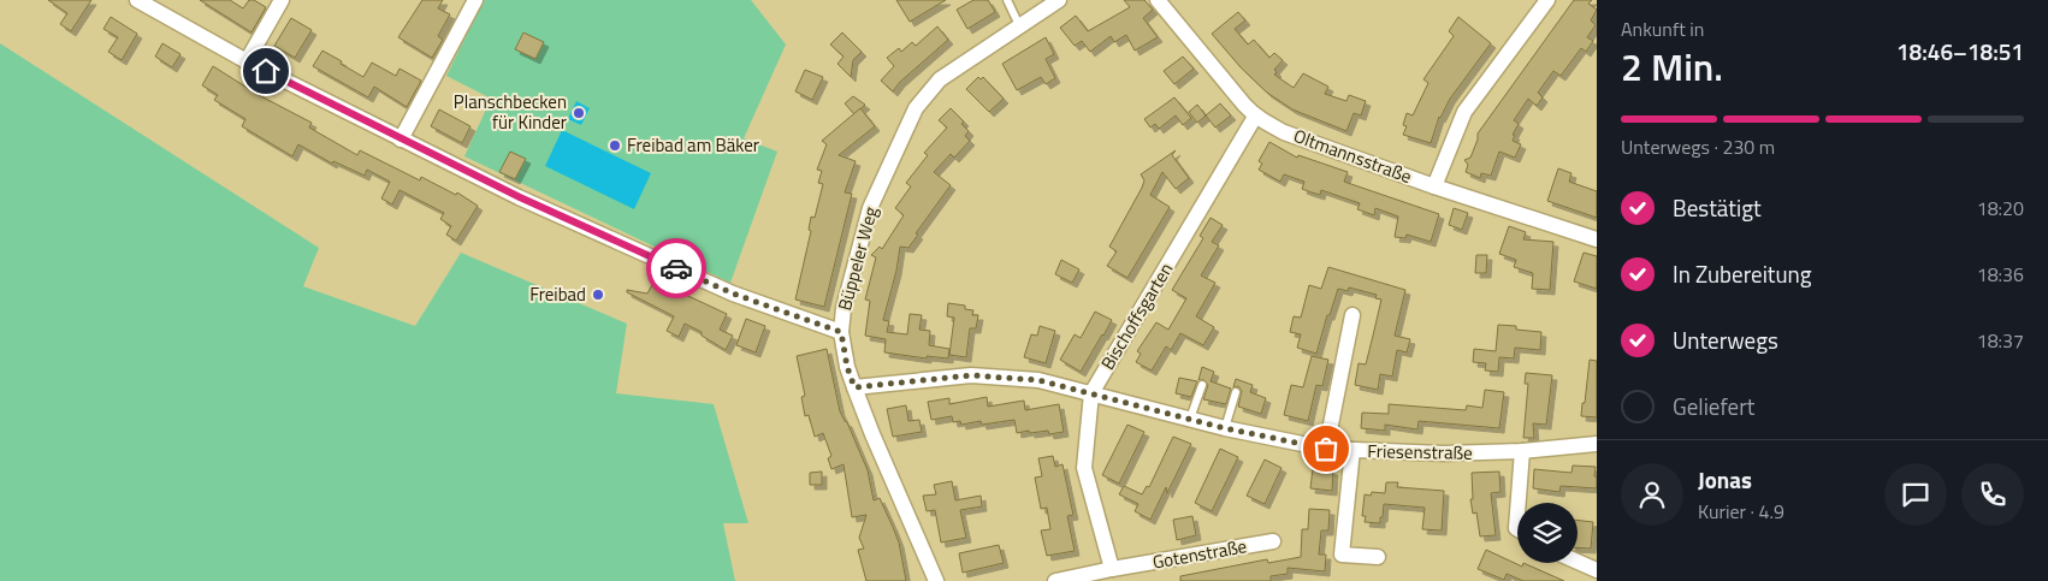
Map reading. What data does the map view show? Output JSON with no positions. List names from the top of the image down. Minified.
{"streets":{"street":["Oltmannsstraße","Büppeler Weg","Bischoffsgarten","Friesenstraße","Gotenstraße"]},"crossings":[["Oltmannsstraße","Bischoffsgarten"],["Büppeler Weg","Friesenstraße"],["Bischoffsgarten","Friesenstraße"],["Bischoffsgarten","Gotenstraße"]],"places":["Planschbecken für Kinder","Freibad am Bäker","Freibad"],"page":{"heading":["2 Min.","Ankunft in","18:46–18:51"],"panel":["Jonas","Kurier · 4.9"],"bar":"Unterwegs · 230 m","list":[["Bestätigt","18:20"],["In Zubereitung","18:36"],["Unterwegs","18:37"],"Geliefert"]}}
